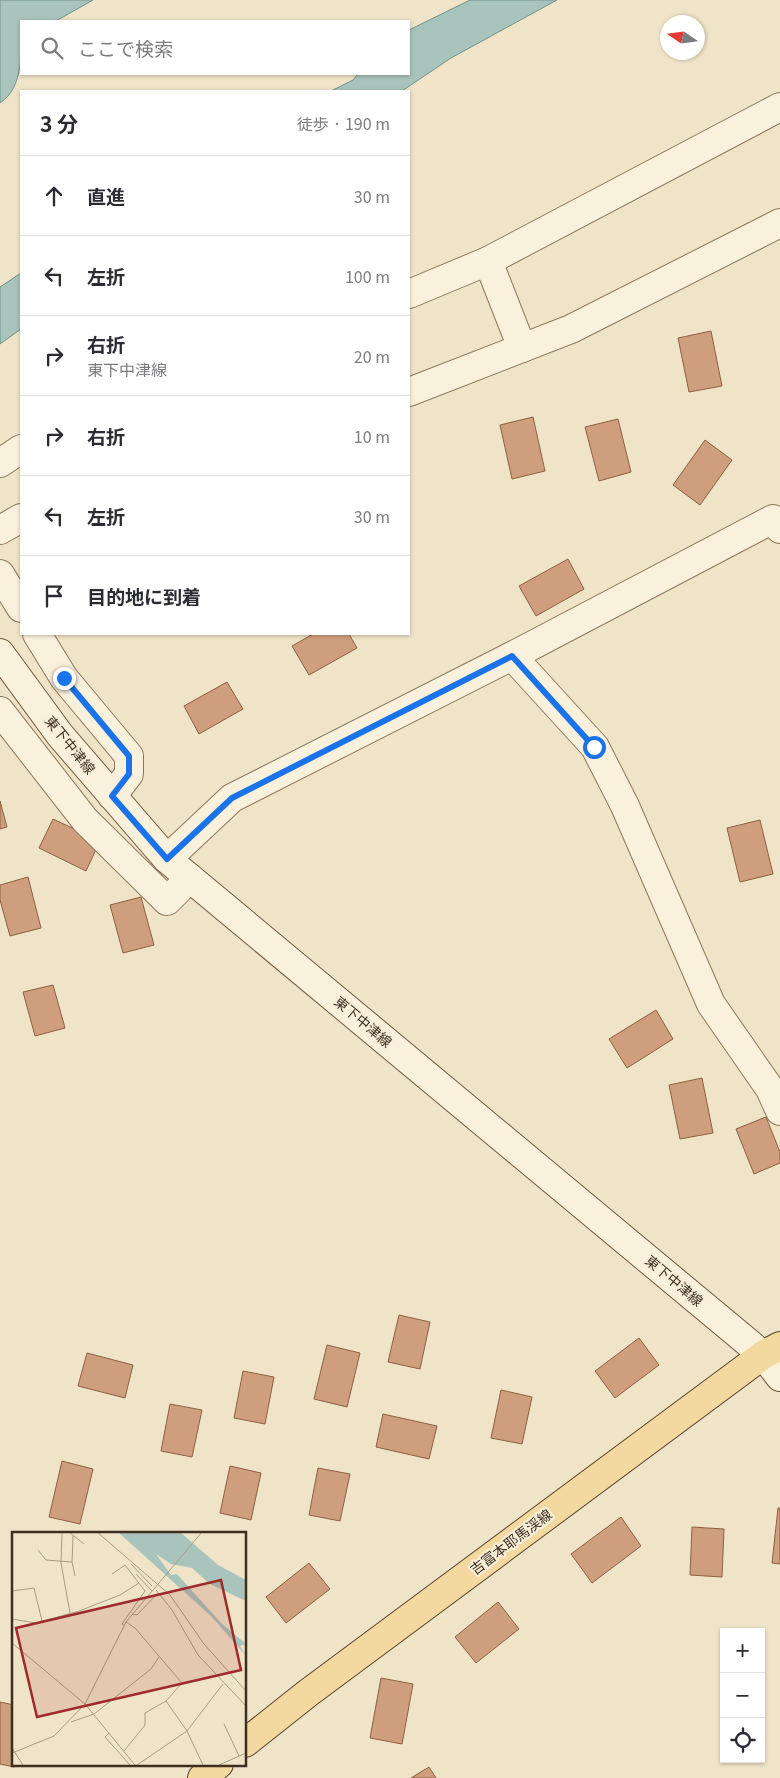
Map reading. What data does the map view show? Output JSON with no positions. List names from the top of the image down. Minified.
{"streets":{"main road":["吉富本耶馬渓線"],"street":["東下中津線"]},"crossings":[["東下中津線","吉富本耶馬渓線"]],"north":"left","page":{"search":"ここで検索","heading":["3 分","徒歩 · 190 m"],"list":[["直進","30 m"],["左折","100 m"],["右折","東下中津線","20 m"],["右折","10 m"],["左折","30 m"],"目的地に到着"],"map_buttons":["+","−"]}}
